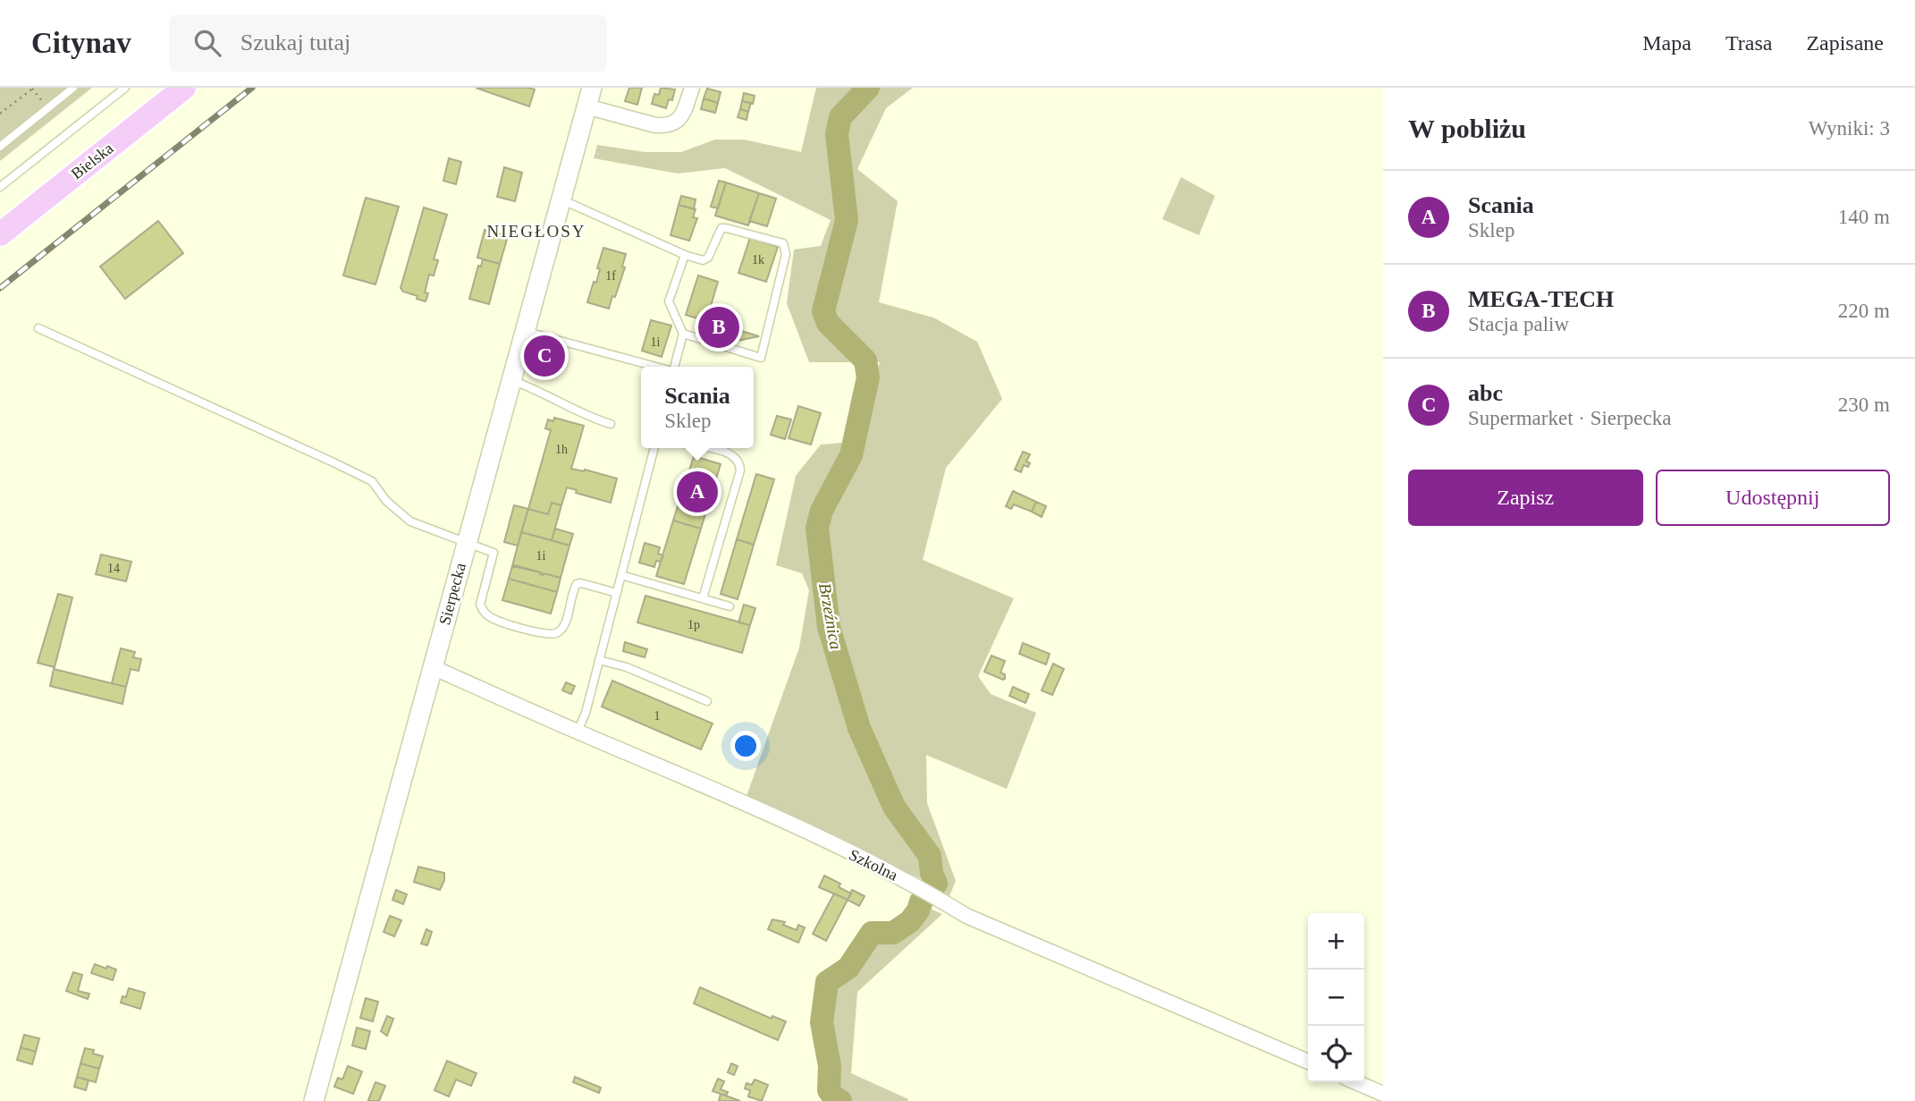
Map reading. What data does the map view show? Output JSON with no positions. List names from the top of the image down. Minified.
{"streets":{"main road":["Bielska"],"street":["Sierpecka","Szkolna"]},"crossings":[["Sierpecka","Szkolna"]],"districts":["NIEGŁOSY"],"water":["Brzeźnica"],"house_numbers":["1k","1f","1i","1h","1i","14","1p","1"],"page":{"header":"Citynav","search":"Szukaj tutaj","nav":["Mapa","Trasa","Zapisane"],"heading":["W pobliżu","Wyniki: 3"],"list":[{"mark":"A","name":"Scania","note":"Sklep","value":"140 m"},{"mark":"B","name":"MEGA-TECH","note":"Stacja paliw","value":"220 m"},{"mark":"C","name":"abc","note":"Supermarket · Sierpecka","value":"230 m"}],"pins":["B","C","A"],"popup":["Scania","Sklep"],"buttons":["Zapisz","Udostępnij"],"map_buttons":["+","−"]}}
